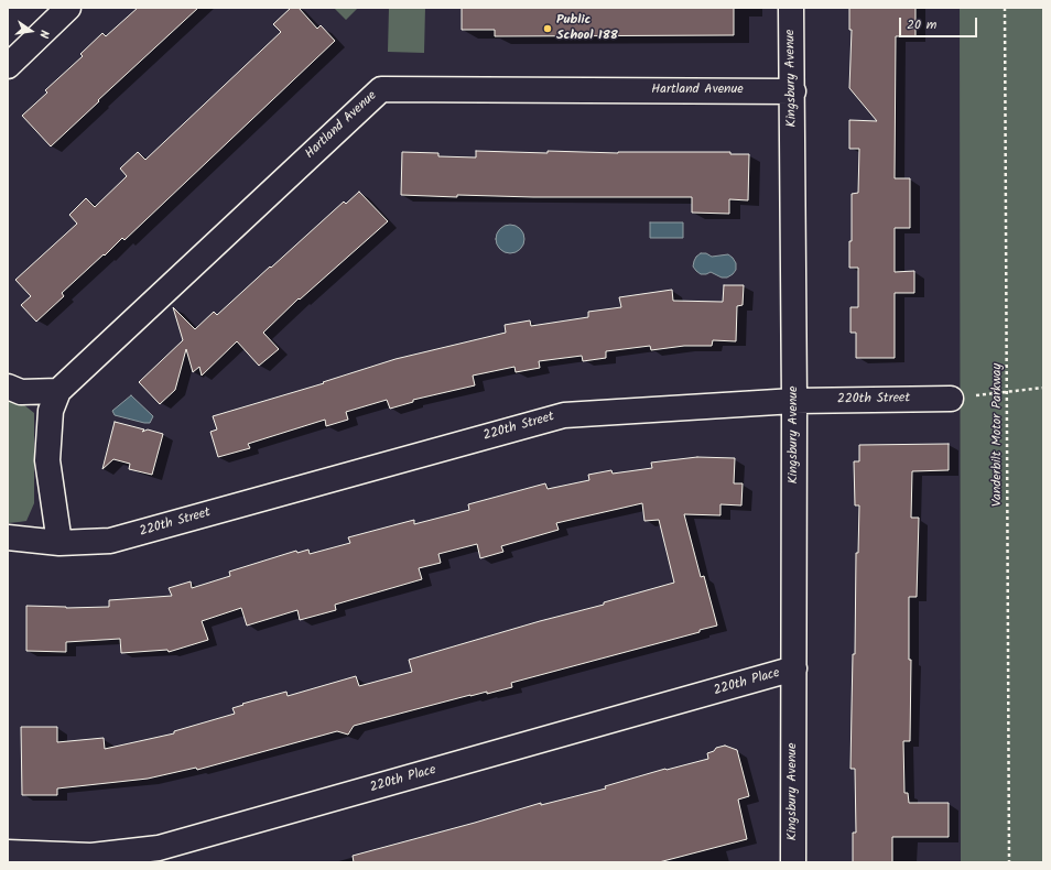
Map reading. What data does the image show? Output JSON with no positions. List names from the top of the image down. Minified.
{"streets":{"street":["Kingsbury Avenue","Hartland Avenue","220th Street","220th Place"],"path":["Vanderbilt Motor Parkway"]},"crossings":[["Kingsbury Avenue","Hartland Avenue"],["Kingsbury Avenue","220th Street"],["Kingsbury Avenue","220th Place"]],"places":["Public School 188"],"scale_bar":"20 m","north":"right"}
